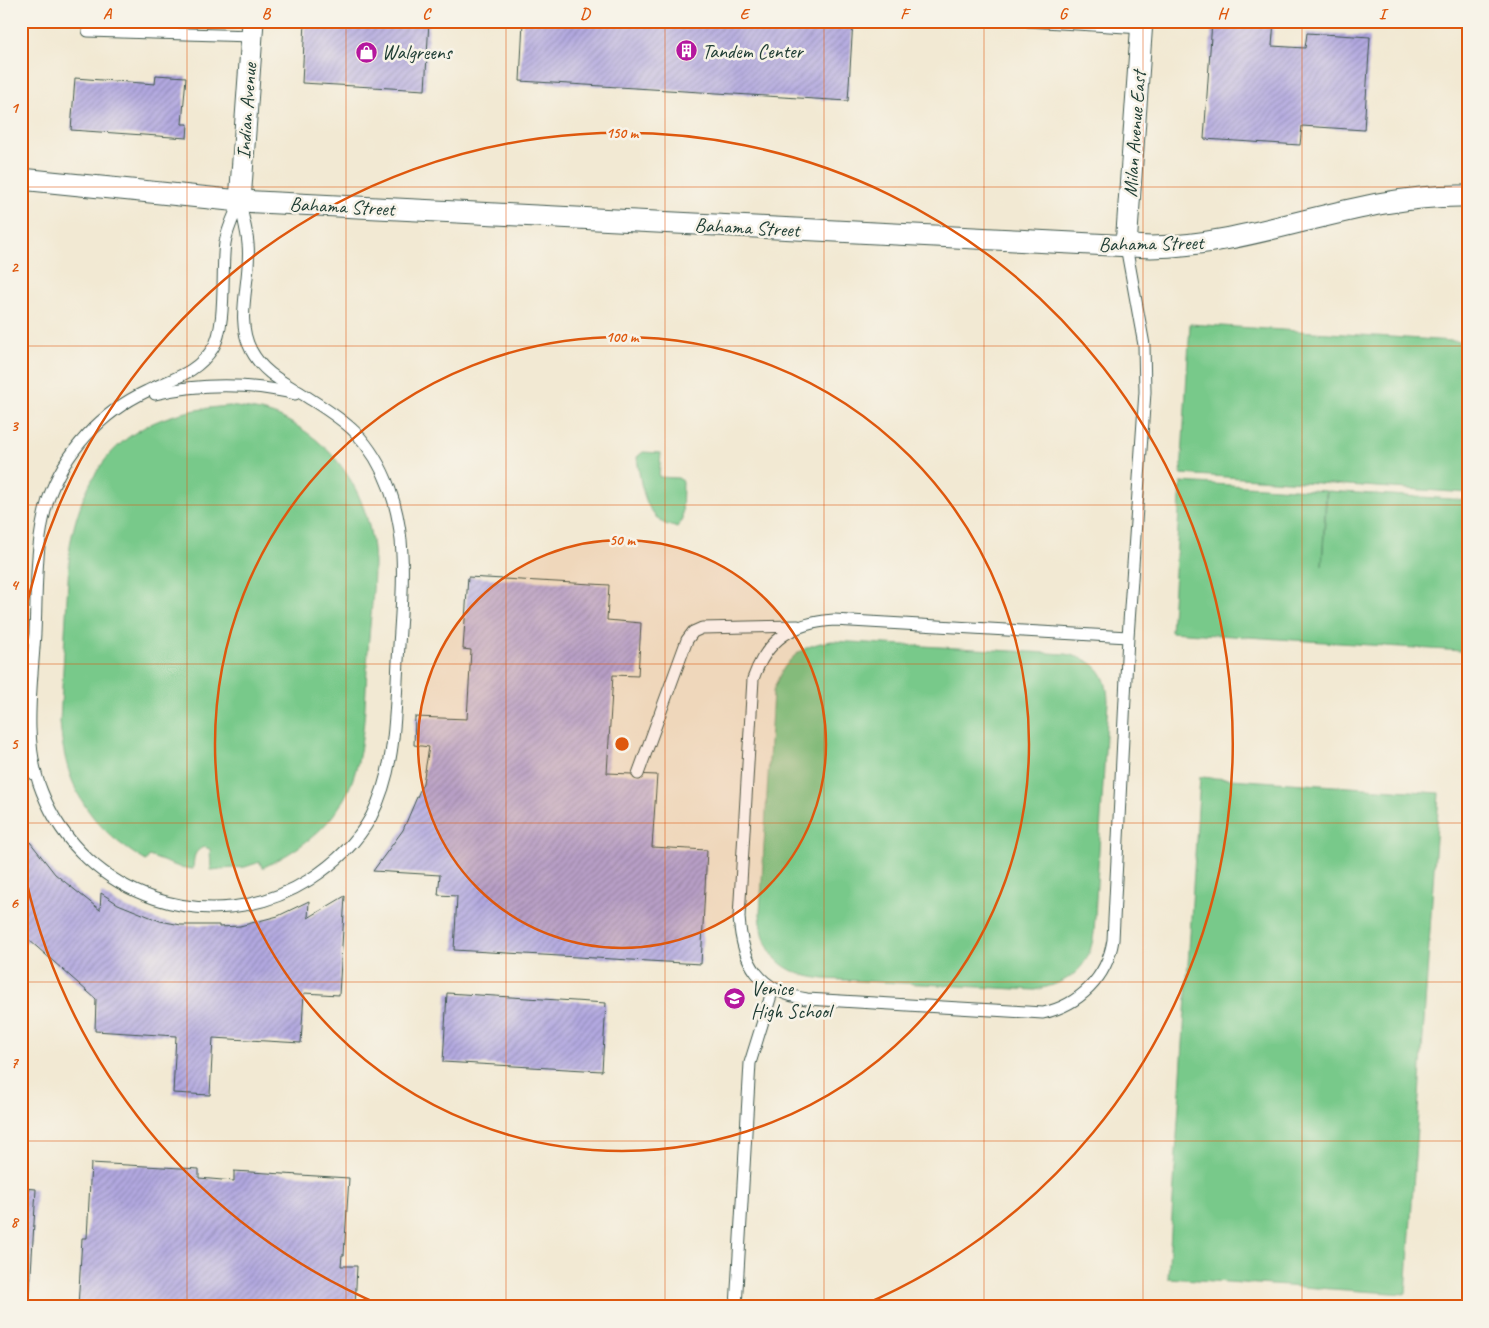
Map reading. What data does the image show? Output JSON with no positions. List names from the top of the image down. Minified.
{"streets":{"street":["Indian Avenue","Milan Avenue East","Bahama Street"]},"crossings":[["Indian Avenue","Bahama Street"],["Milan Avenue East","Bahama Street"]],"places":{"building":["Tandem Center"],"shop":["Walgreens"],"school or university":["Venice High School"]},"grid":{"columns":["A","B","C","D","E","F","G","H","I"],"rows":["1","2","3","4","5","6","7","8"]},"rings":["150 m","100 m","50 m"]}
